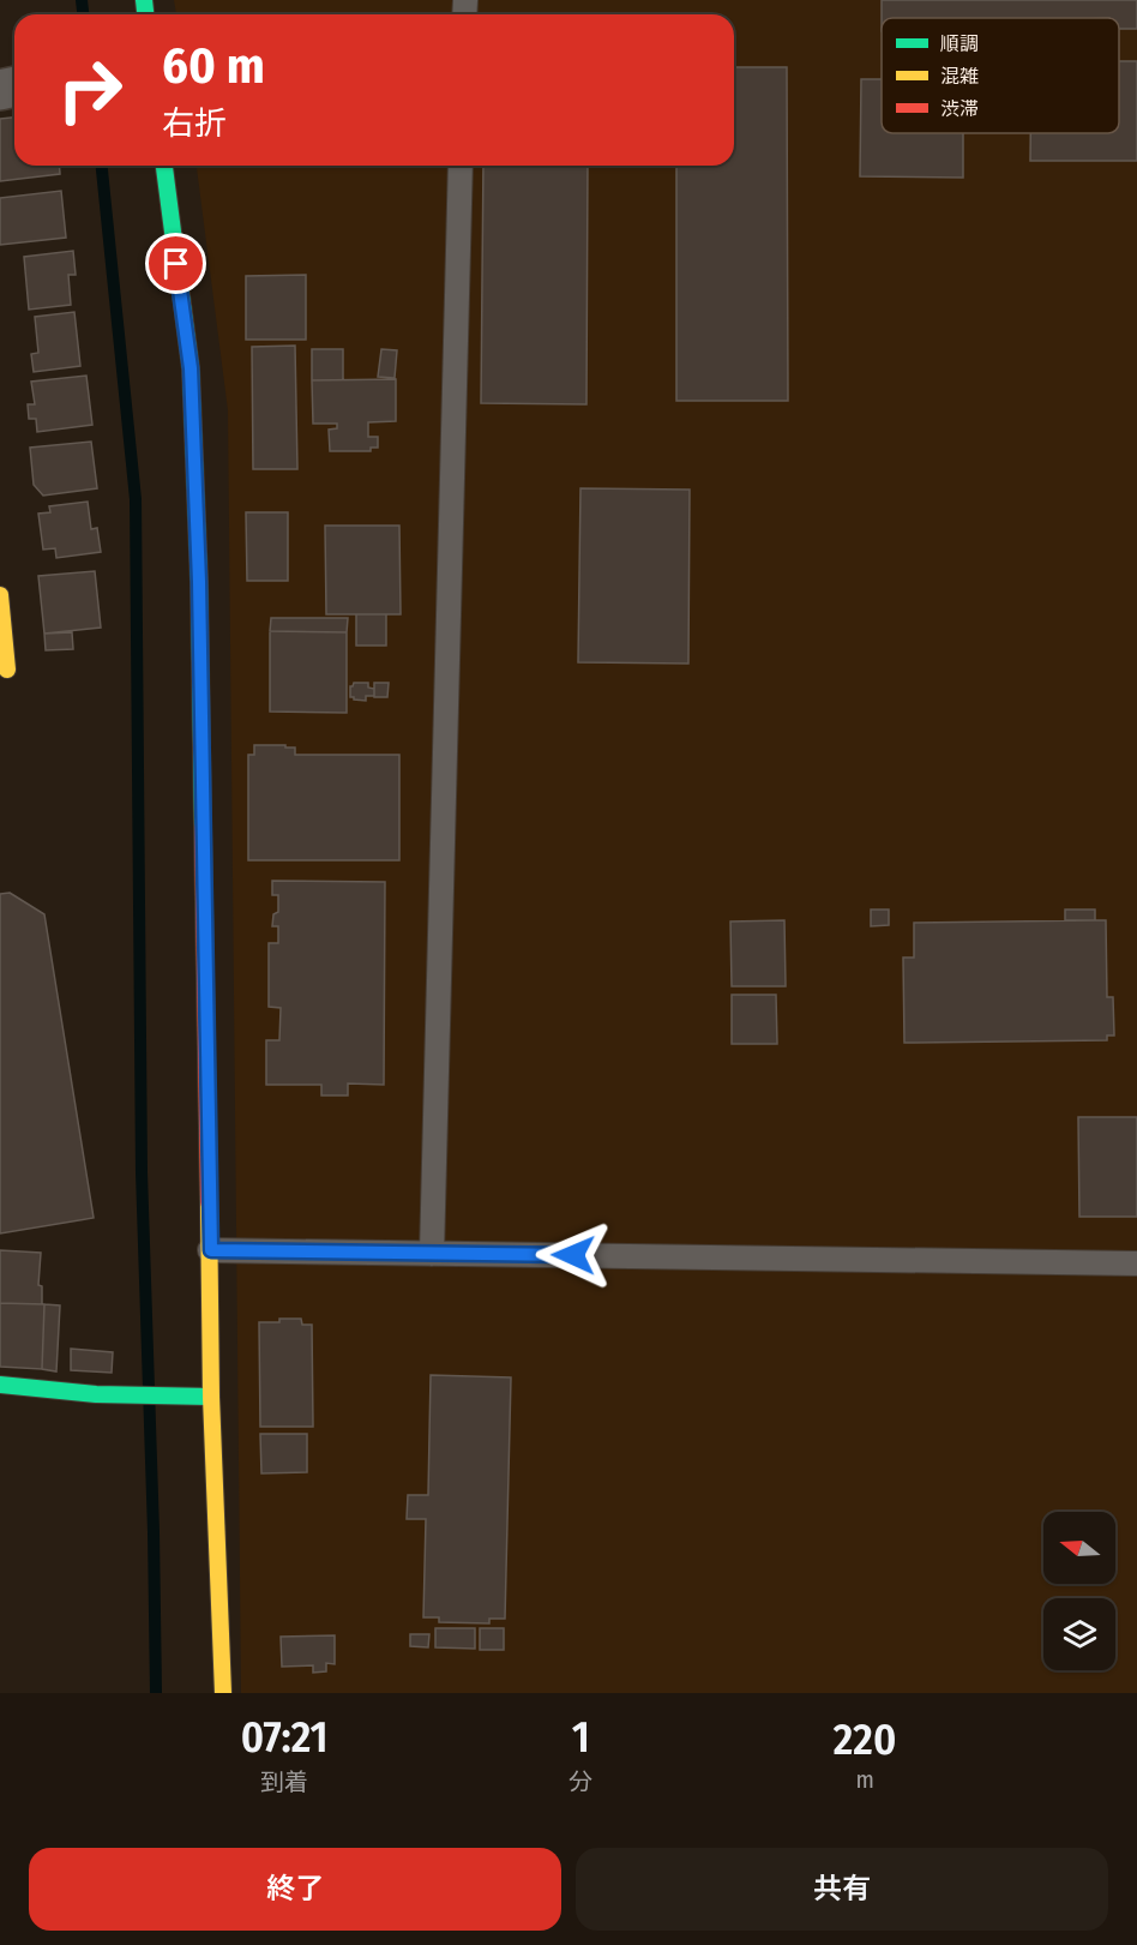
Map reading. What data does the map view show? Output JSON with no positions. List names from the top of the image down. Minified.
{"legend":["順調","混雑","渋滞"],"north":"left","page":{"turn":["60 m","右折"],"eta":["07:21","到着","1","分","220","m"],"buttons":["終了","共有"]}}
